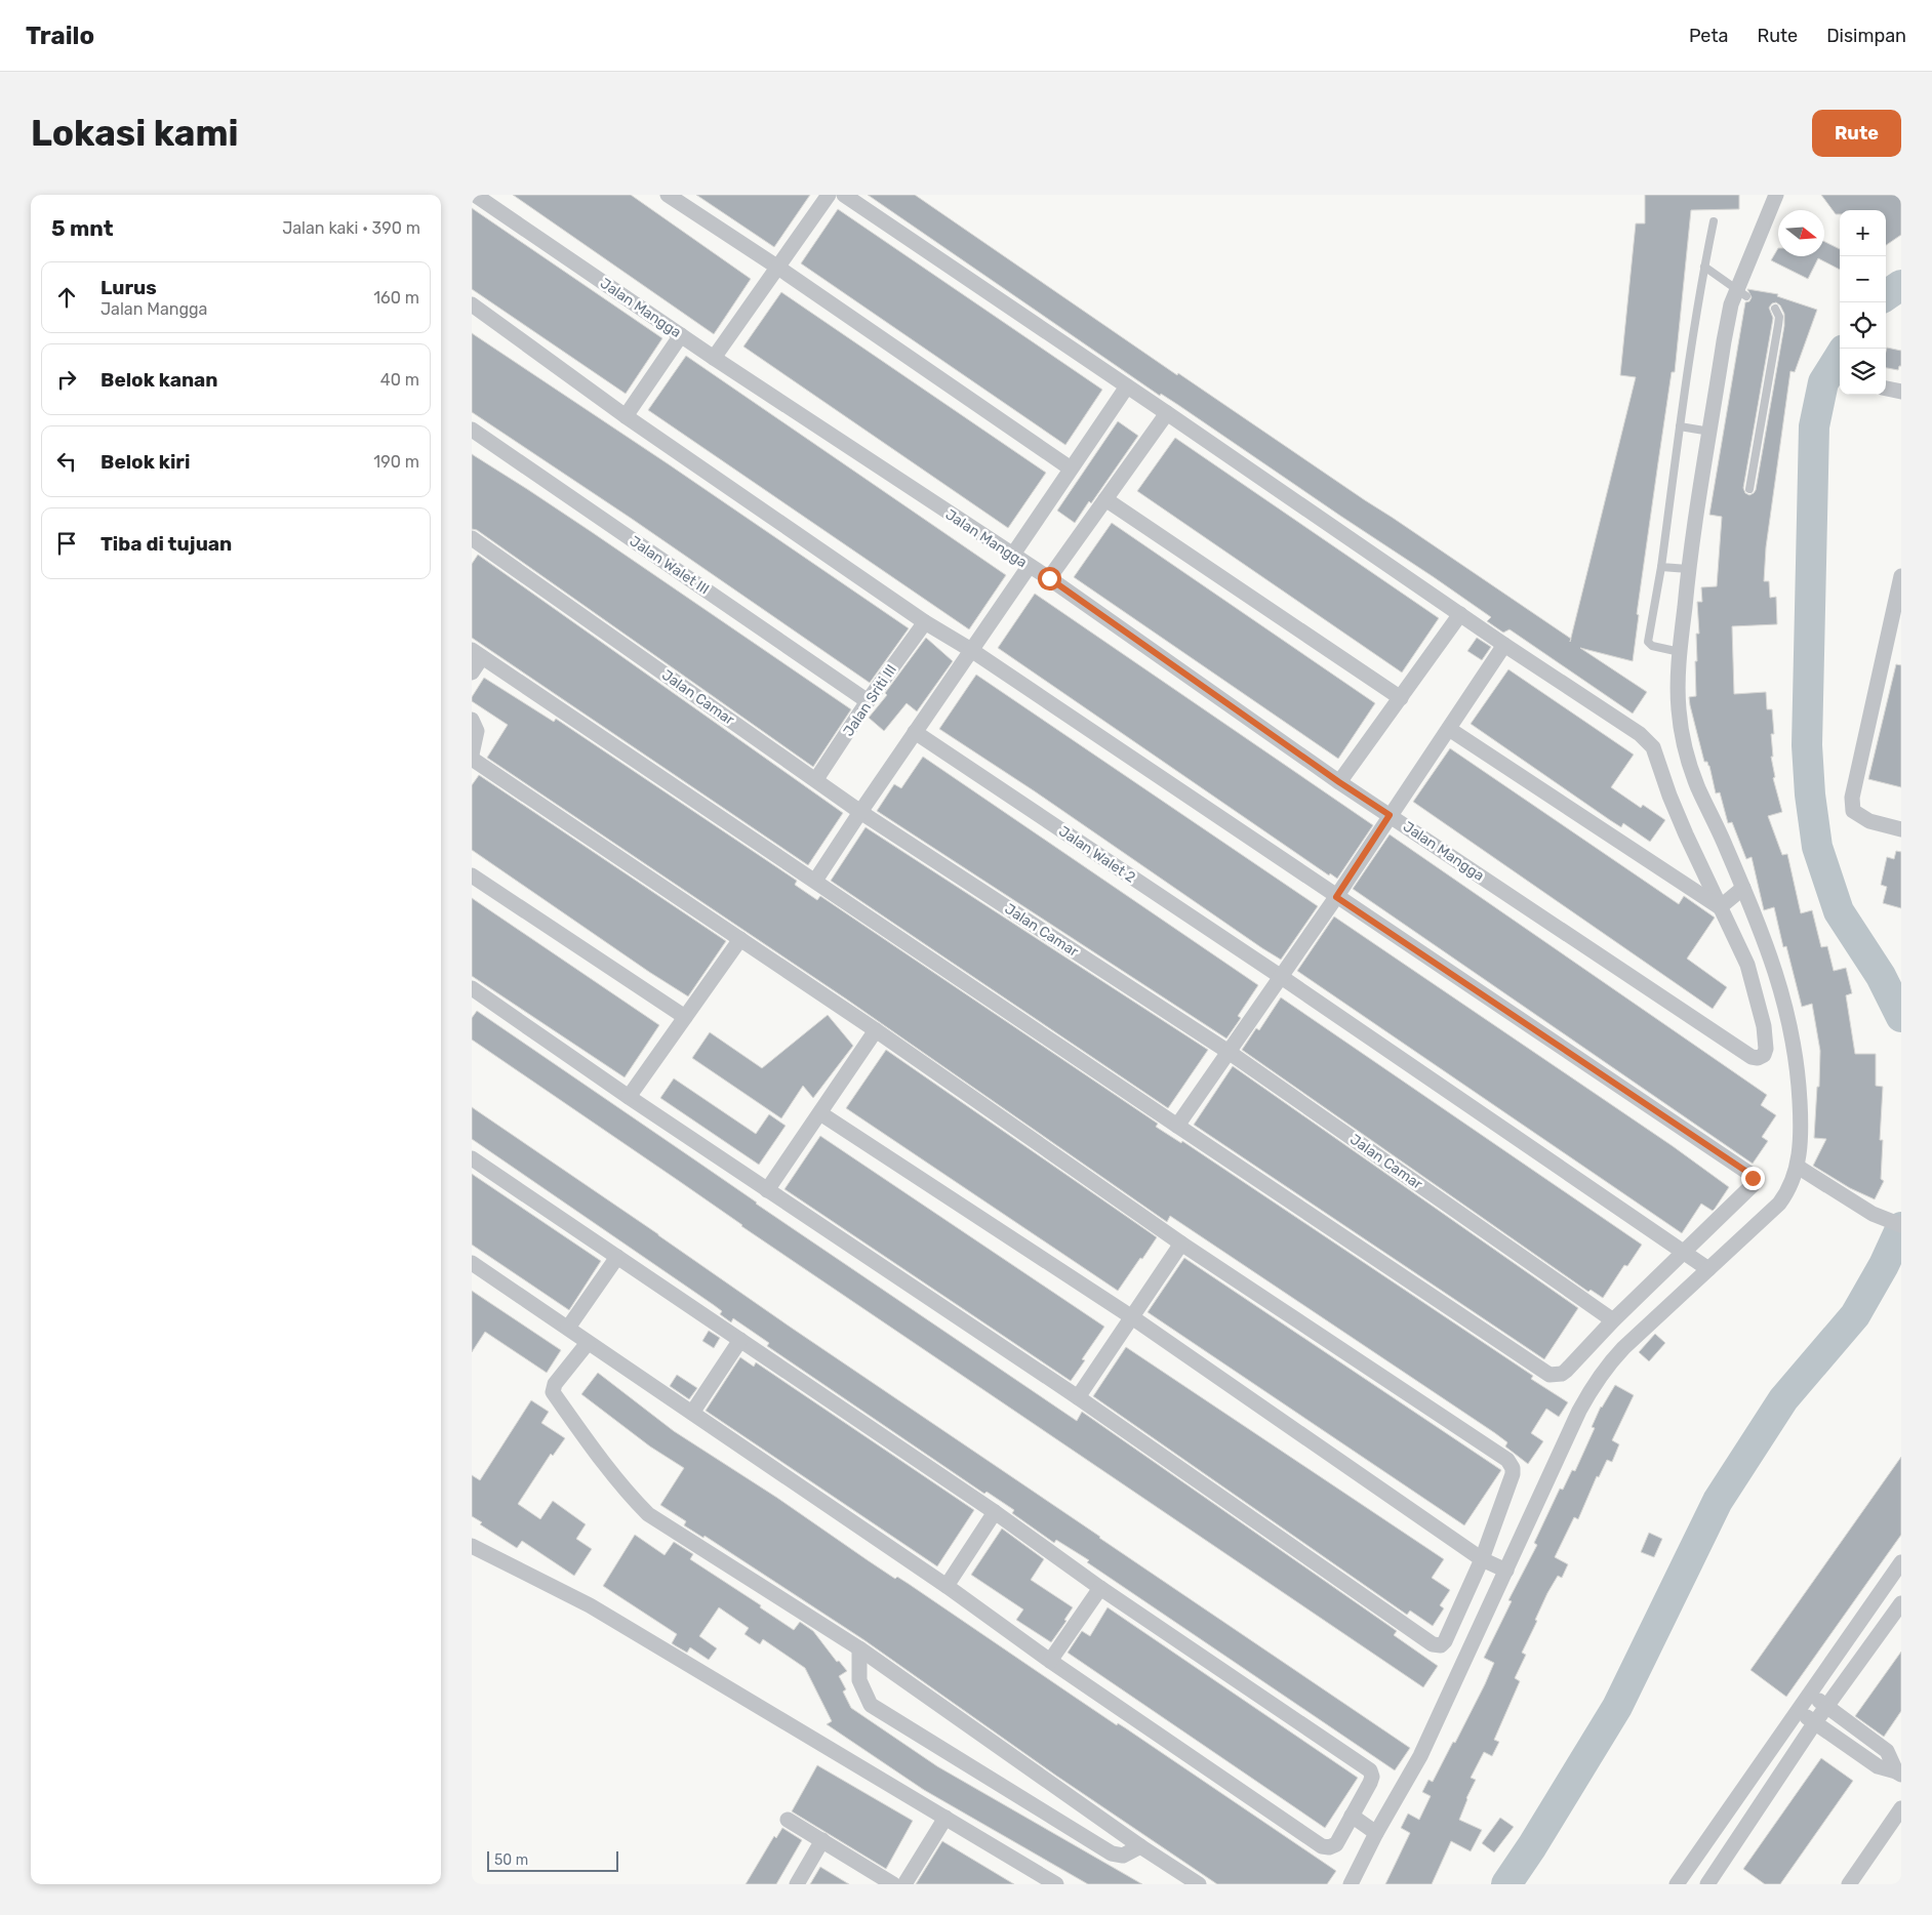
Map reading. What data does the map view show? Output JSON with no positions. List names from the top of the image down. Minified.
{"streets":{"street":["Jalan Mangga","Jalan Walet III","Jalan Camar","Jalan Sriti III","Jalan Walet 2"]},"crossings":[["Jalan Walet III","Jalan Sriti III"],["Jalan Camar","Jalan Sriti III"]],"scale_bar":"50 m","north":"right","page":{"header":"Trailo","nav":["Peta","Rute","Disimpan"],"buttons":"Rute","title":"Lokasi kami","heading":["5 mnt","Jalan kaki · 390 m"],"map_buttons":["+","−"],"list":[["Lurus","Jalan Mangga","160 m"],["Belok kanan","40 m"],["Belok kiri","190 m"],"Tiba di tujuan"],"scale":"50 m"}}
